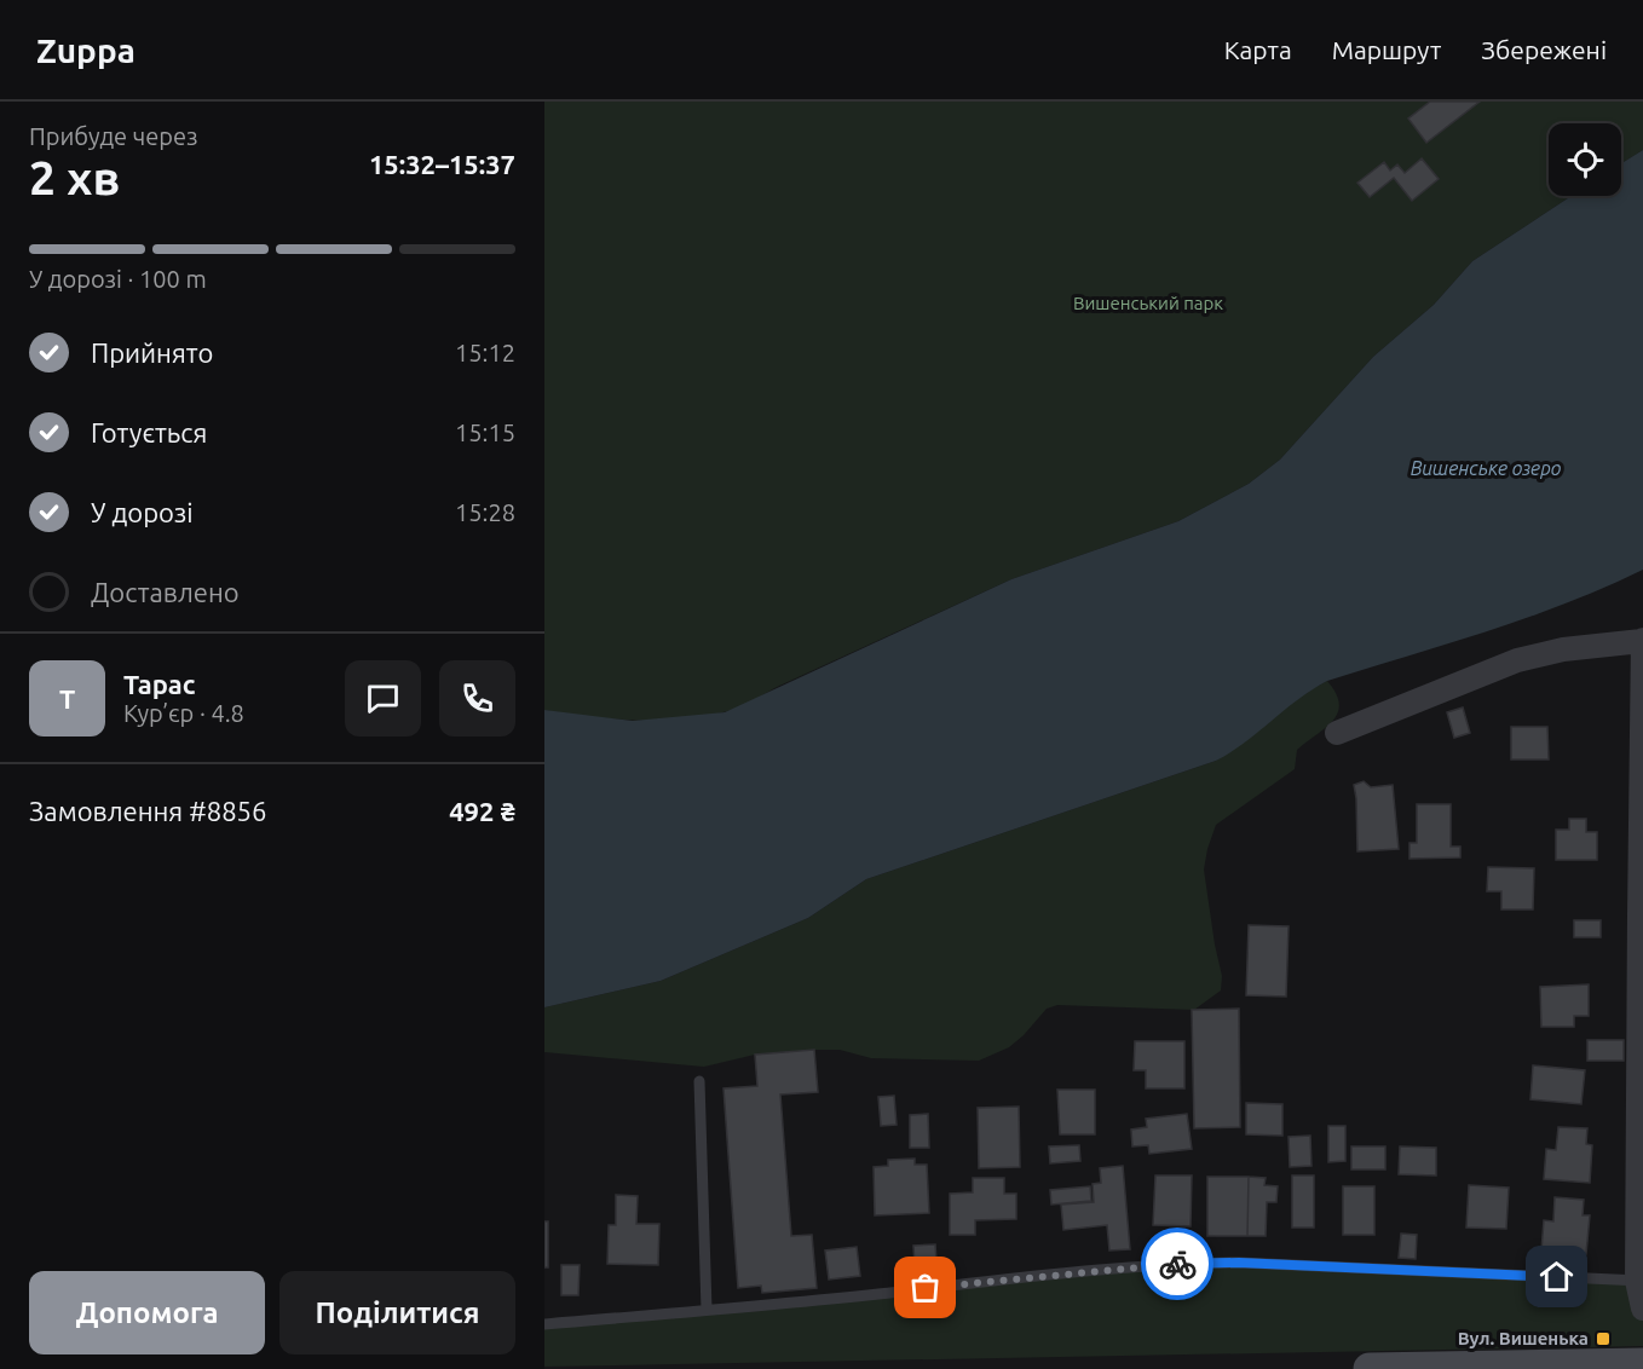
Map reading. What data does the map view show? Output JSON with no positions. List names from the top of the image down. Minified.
{"water":["Вишенське озеро"],"parks":["Вишенський парк"],"places":{"transit":["Вул. Вишенька"]},"page":{"header":"Zuppa","nav":["Карта","Маршрут","Збережені"],"heading":["2 хв","Прибуде через","15:32–15:37"],"panel":["Тарас","Кур’єр · 4.8","Замовлення #8856","492 ₴"],"bar":"У дорозі · 100 m","list":[["Прийнято","15:12"],["Готується","15:15"],["У дорозі","15:28"],"Доставлено"],"round":"Т","buttons":["Допомога","Поділитися"]}}
